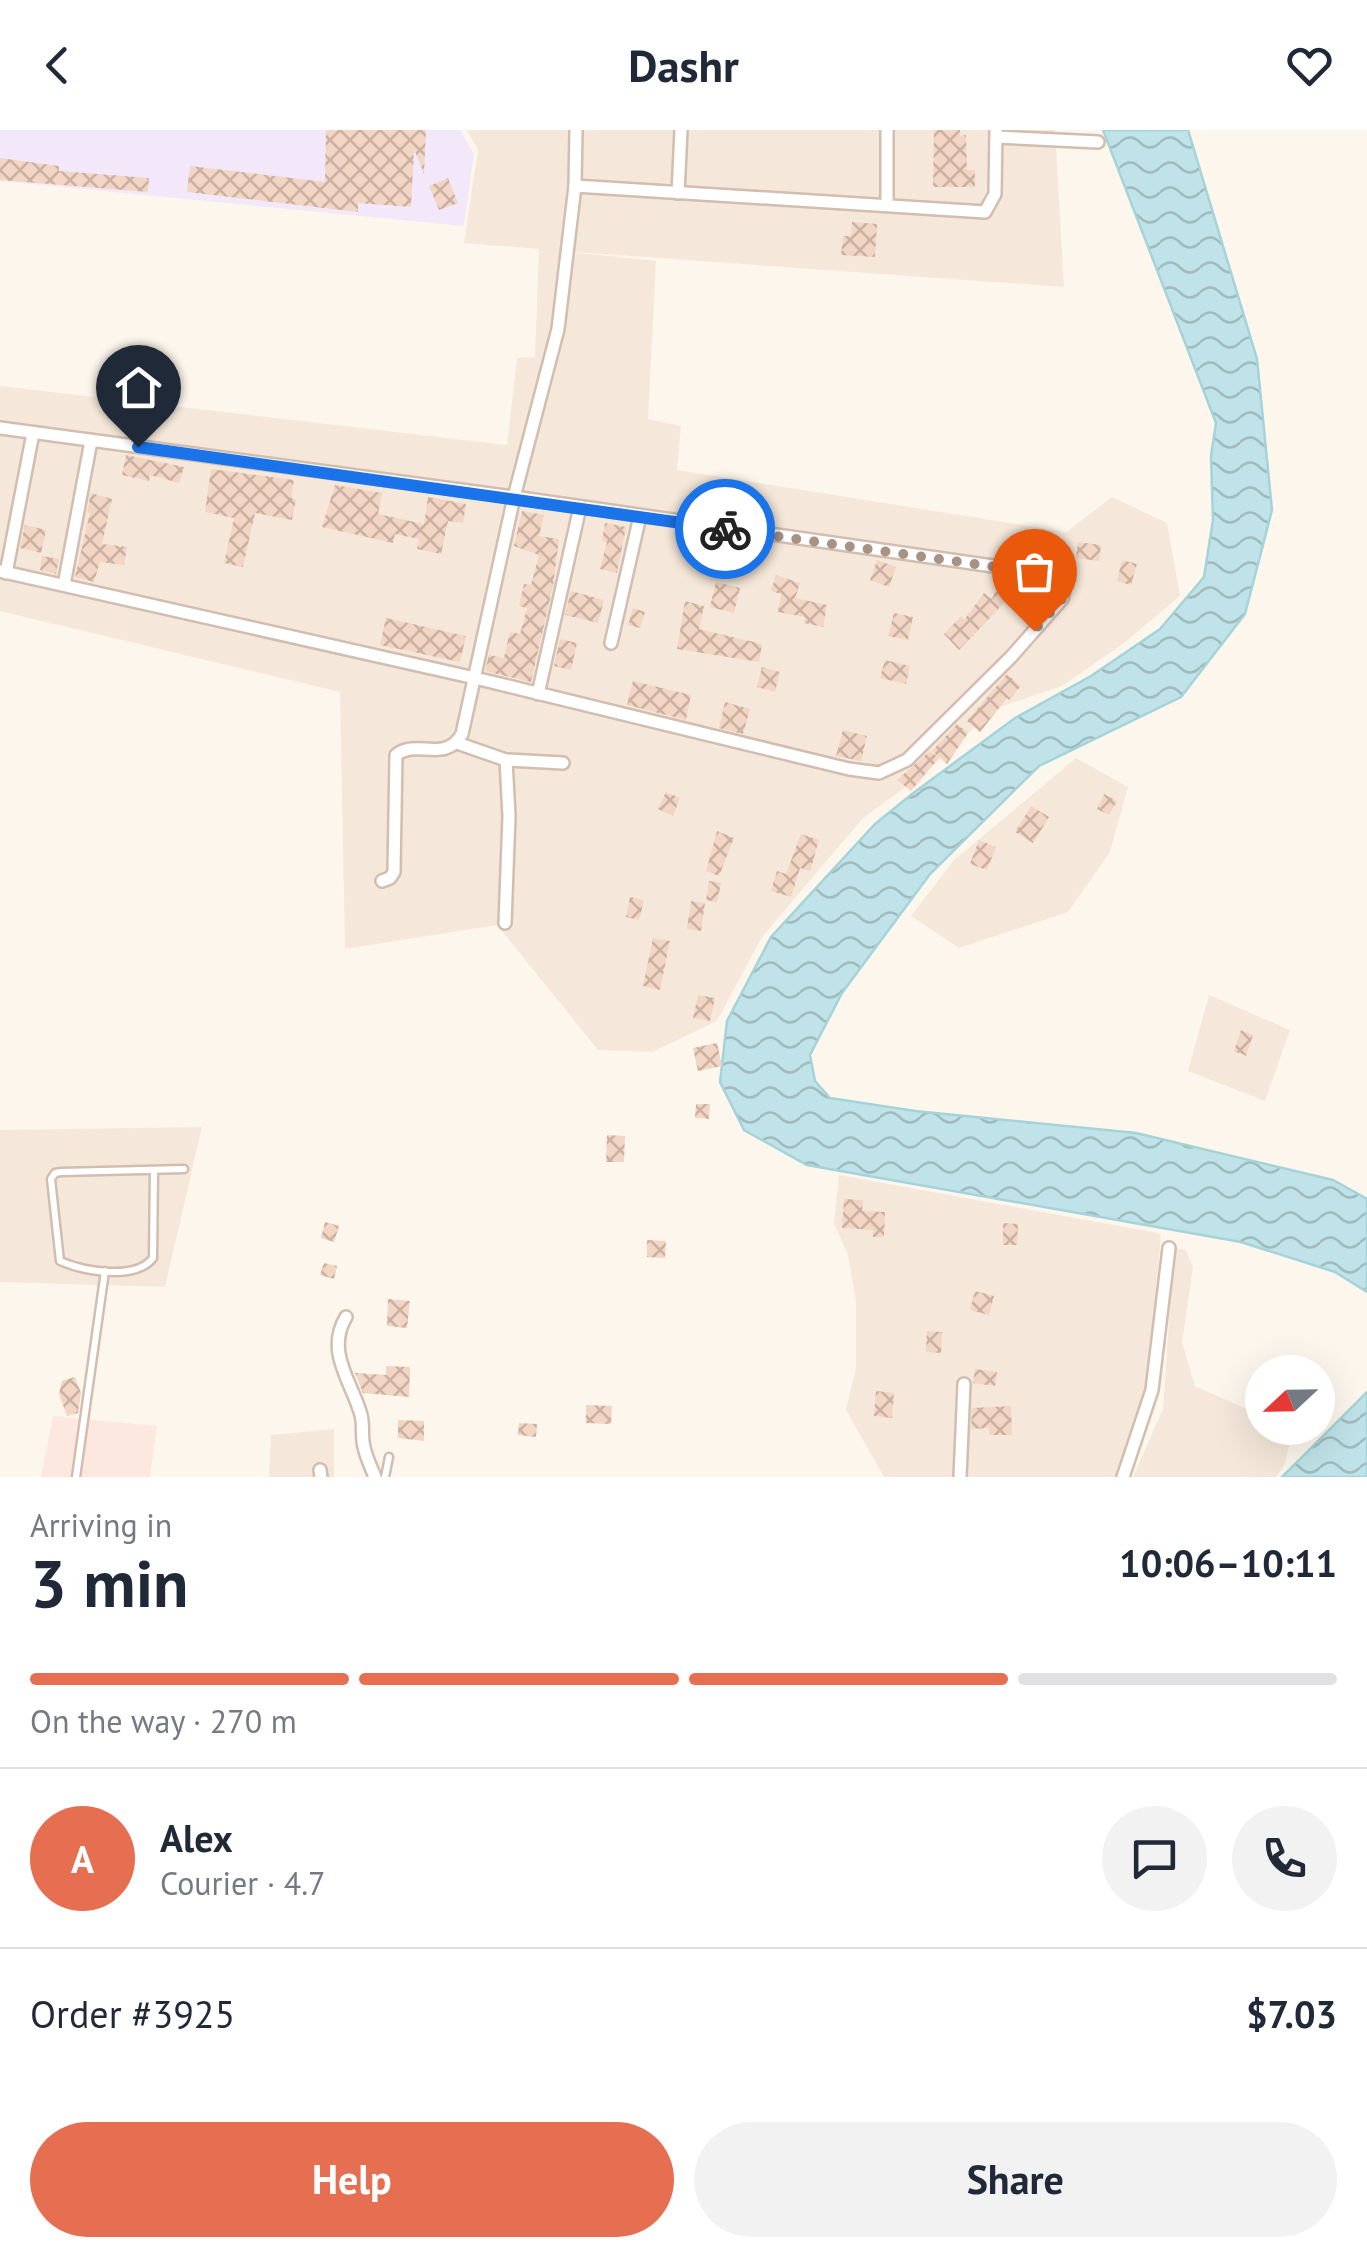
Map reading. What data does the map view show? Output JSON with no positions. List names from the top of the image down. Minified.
{"north":"left","page":{"header":"Dashr","heading":["3 min","Arriving in","10:06–10:11"],"panel":["Alex","Courier · 4.7","Order #3925","$7.03"],"bar":"On the way · 270 m","round":"A","buttons":["Help","Share"]}}
